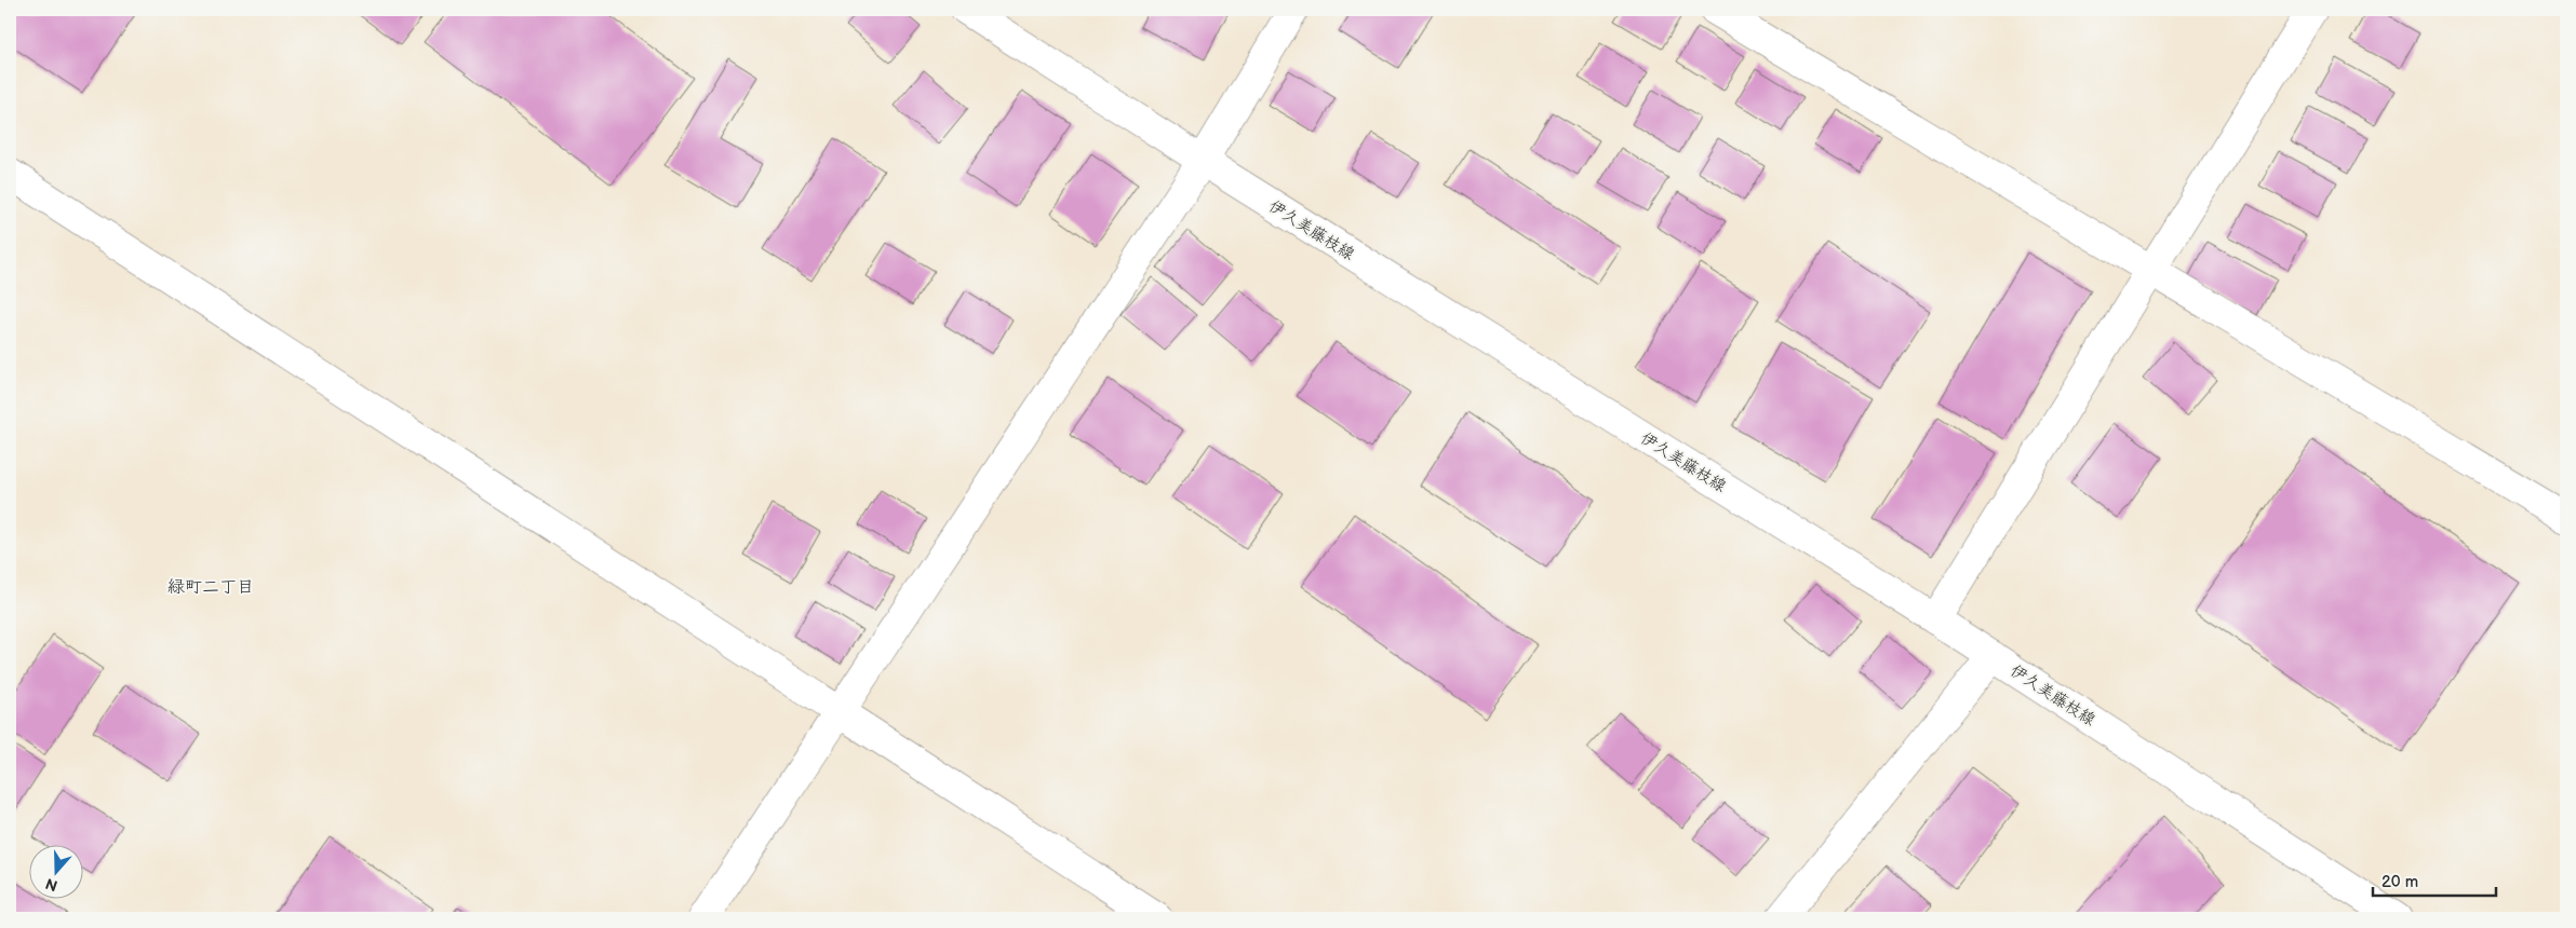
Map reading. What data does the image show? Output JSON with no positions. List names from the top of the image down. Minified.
{"streets":{"street":["伊久美藤枝線"]},"districts":["緑町二丁目"],"scale_bar":"20 m","north":"bottom"}
